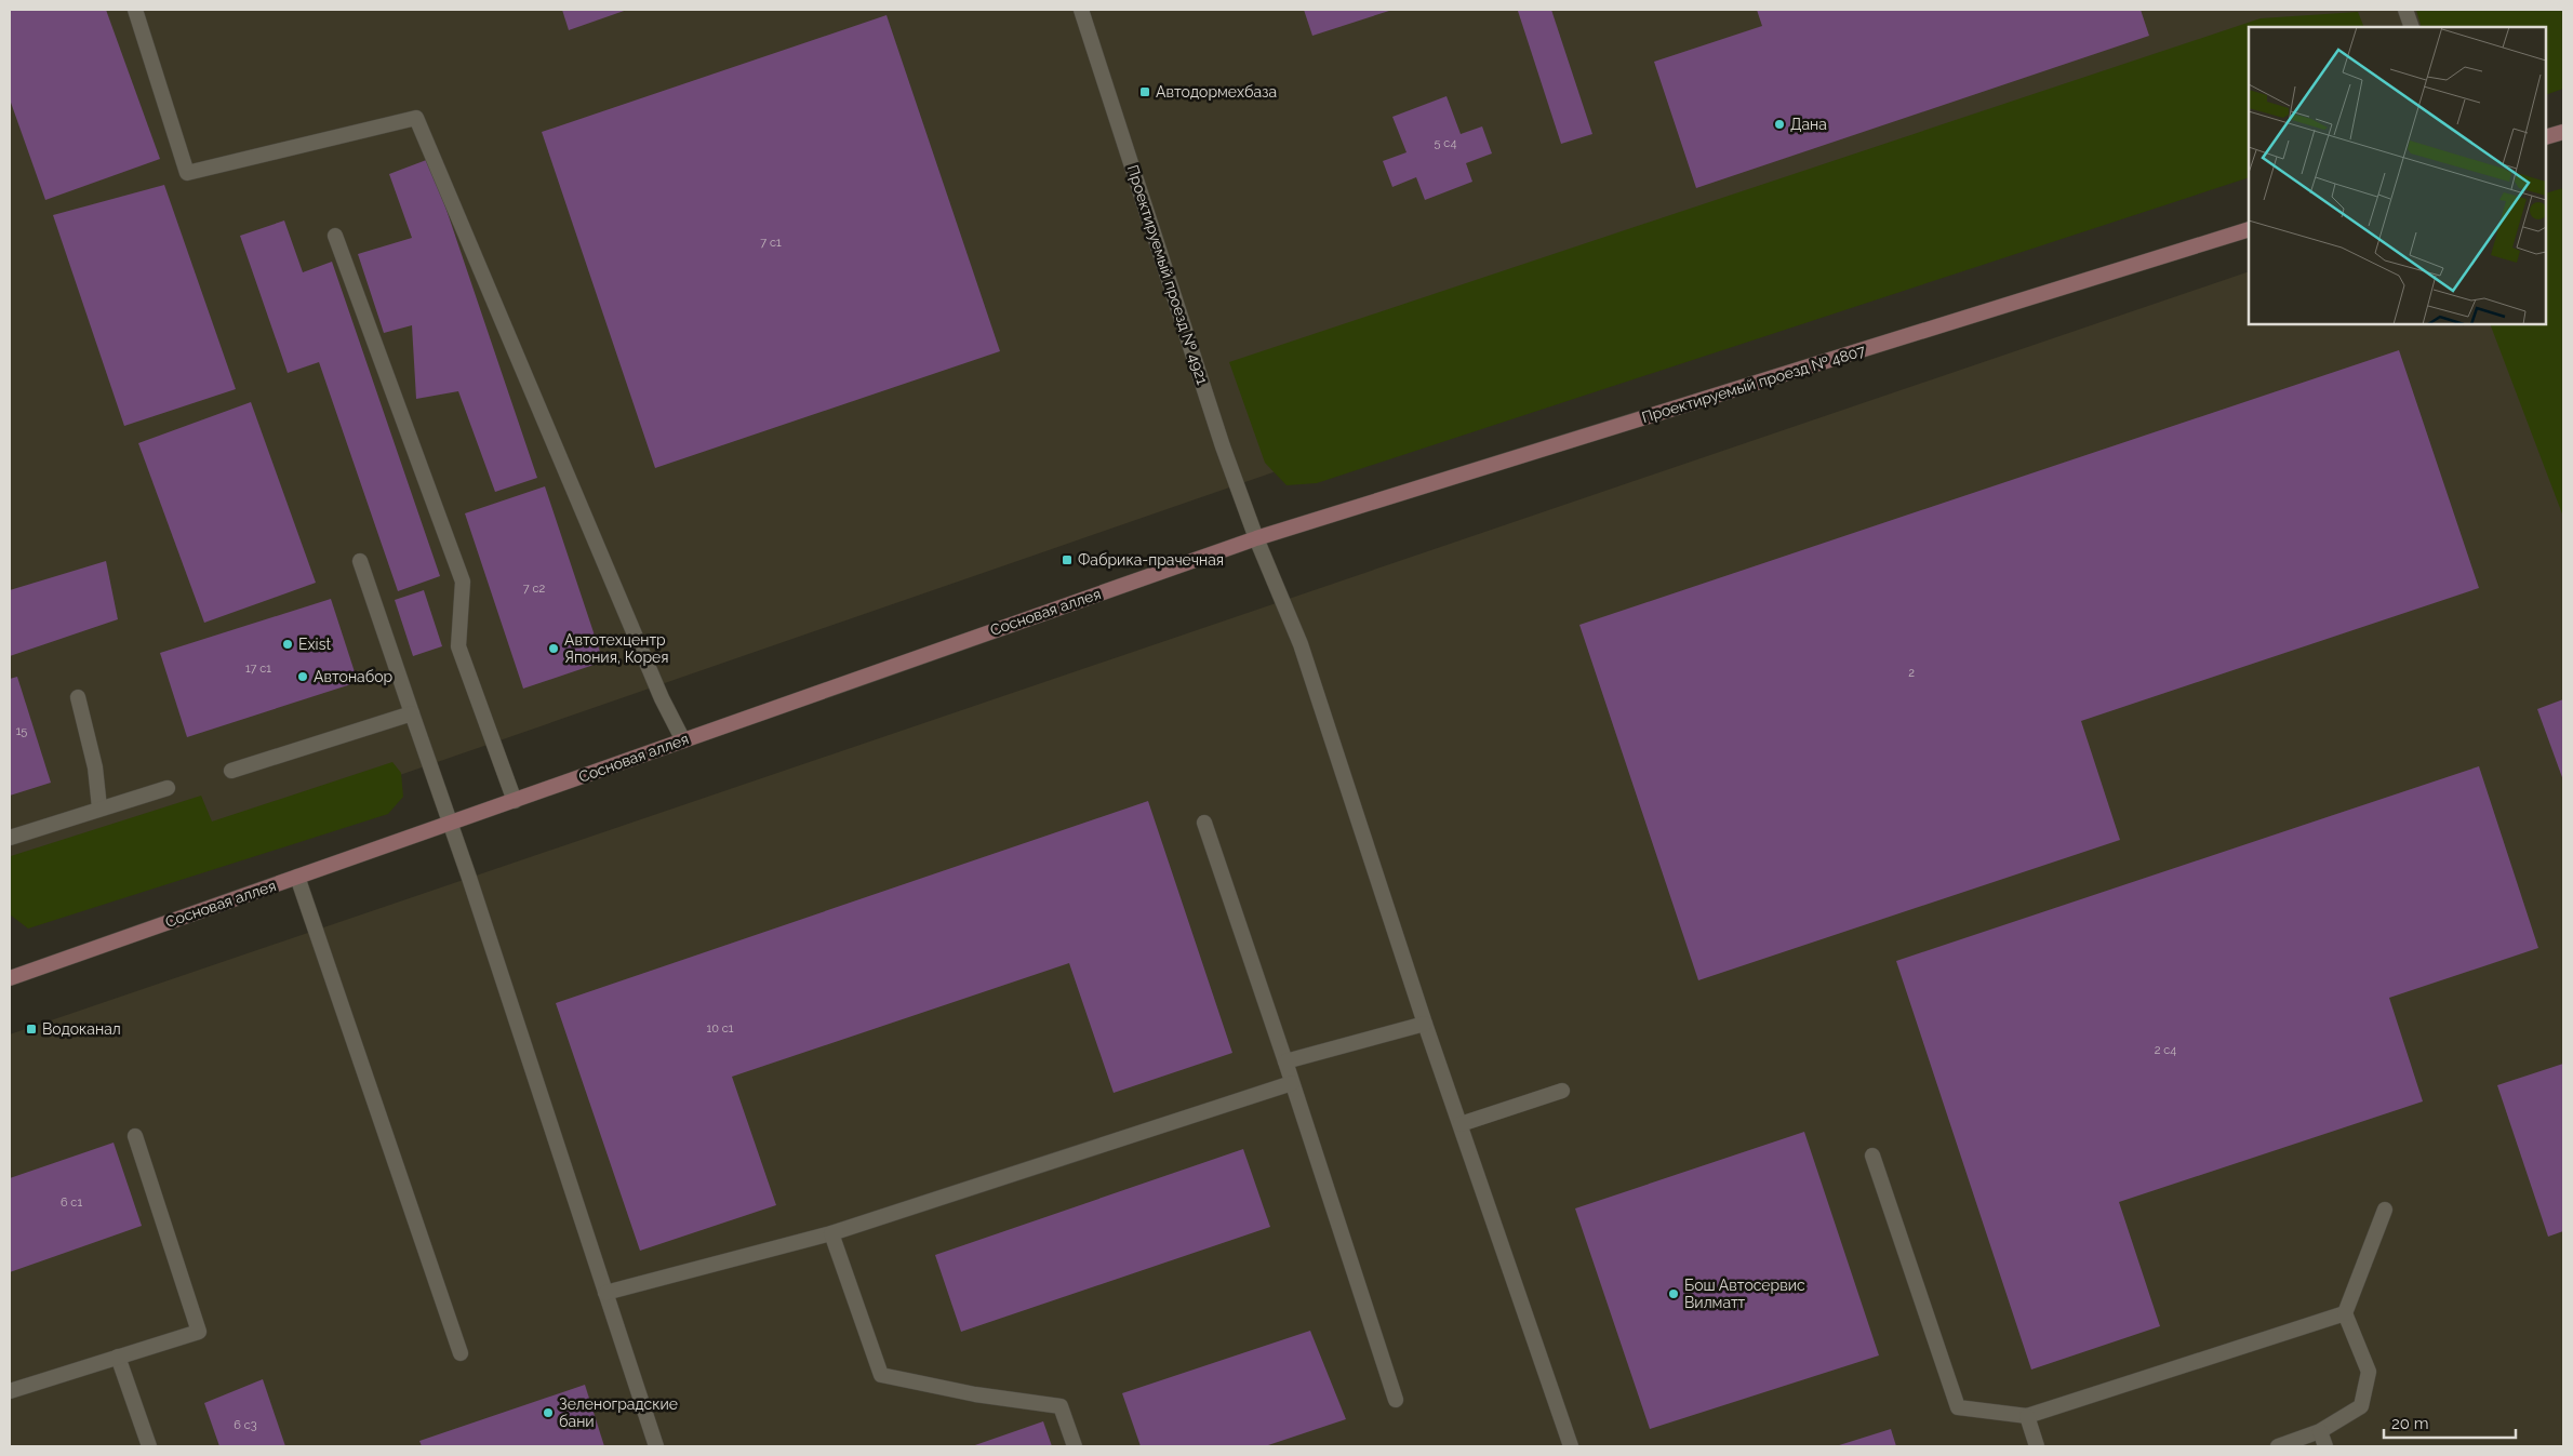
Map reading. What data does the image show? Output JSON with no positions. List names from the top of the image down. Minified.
{"streets":{"main road":["Проектируемый проезд № 4807","Сосновая аллея"],"street":["Проектируемый проезд № 4921"]},"crossings":[["Проектируемый проезд № 4921","Проектируемый проезд № 4807"],["Проектируемый проезд № 4921","Сосновая аллея"],["Проектируемый проезд № 4807","Сосновая аллея"]],"places":{"transit":["Автодормехбаза","Фабрика-прачечная","Водоканал"],"other":["Дана","Exist","Автотехцентр Япония, Корея","Автонабор","Бош Автосервис Вилматт","Зеленоградские бани"]},"house_numbers":["5 с4","7 с1","7 с2","17 с1","2","15","10 с1","2 с4","6 с1","6 с3"],"scale_bar":"20 m"}
